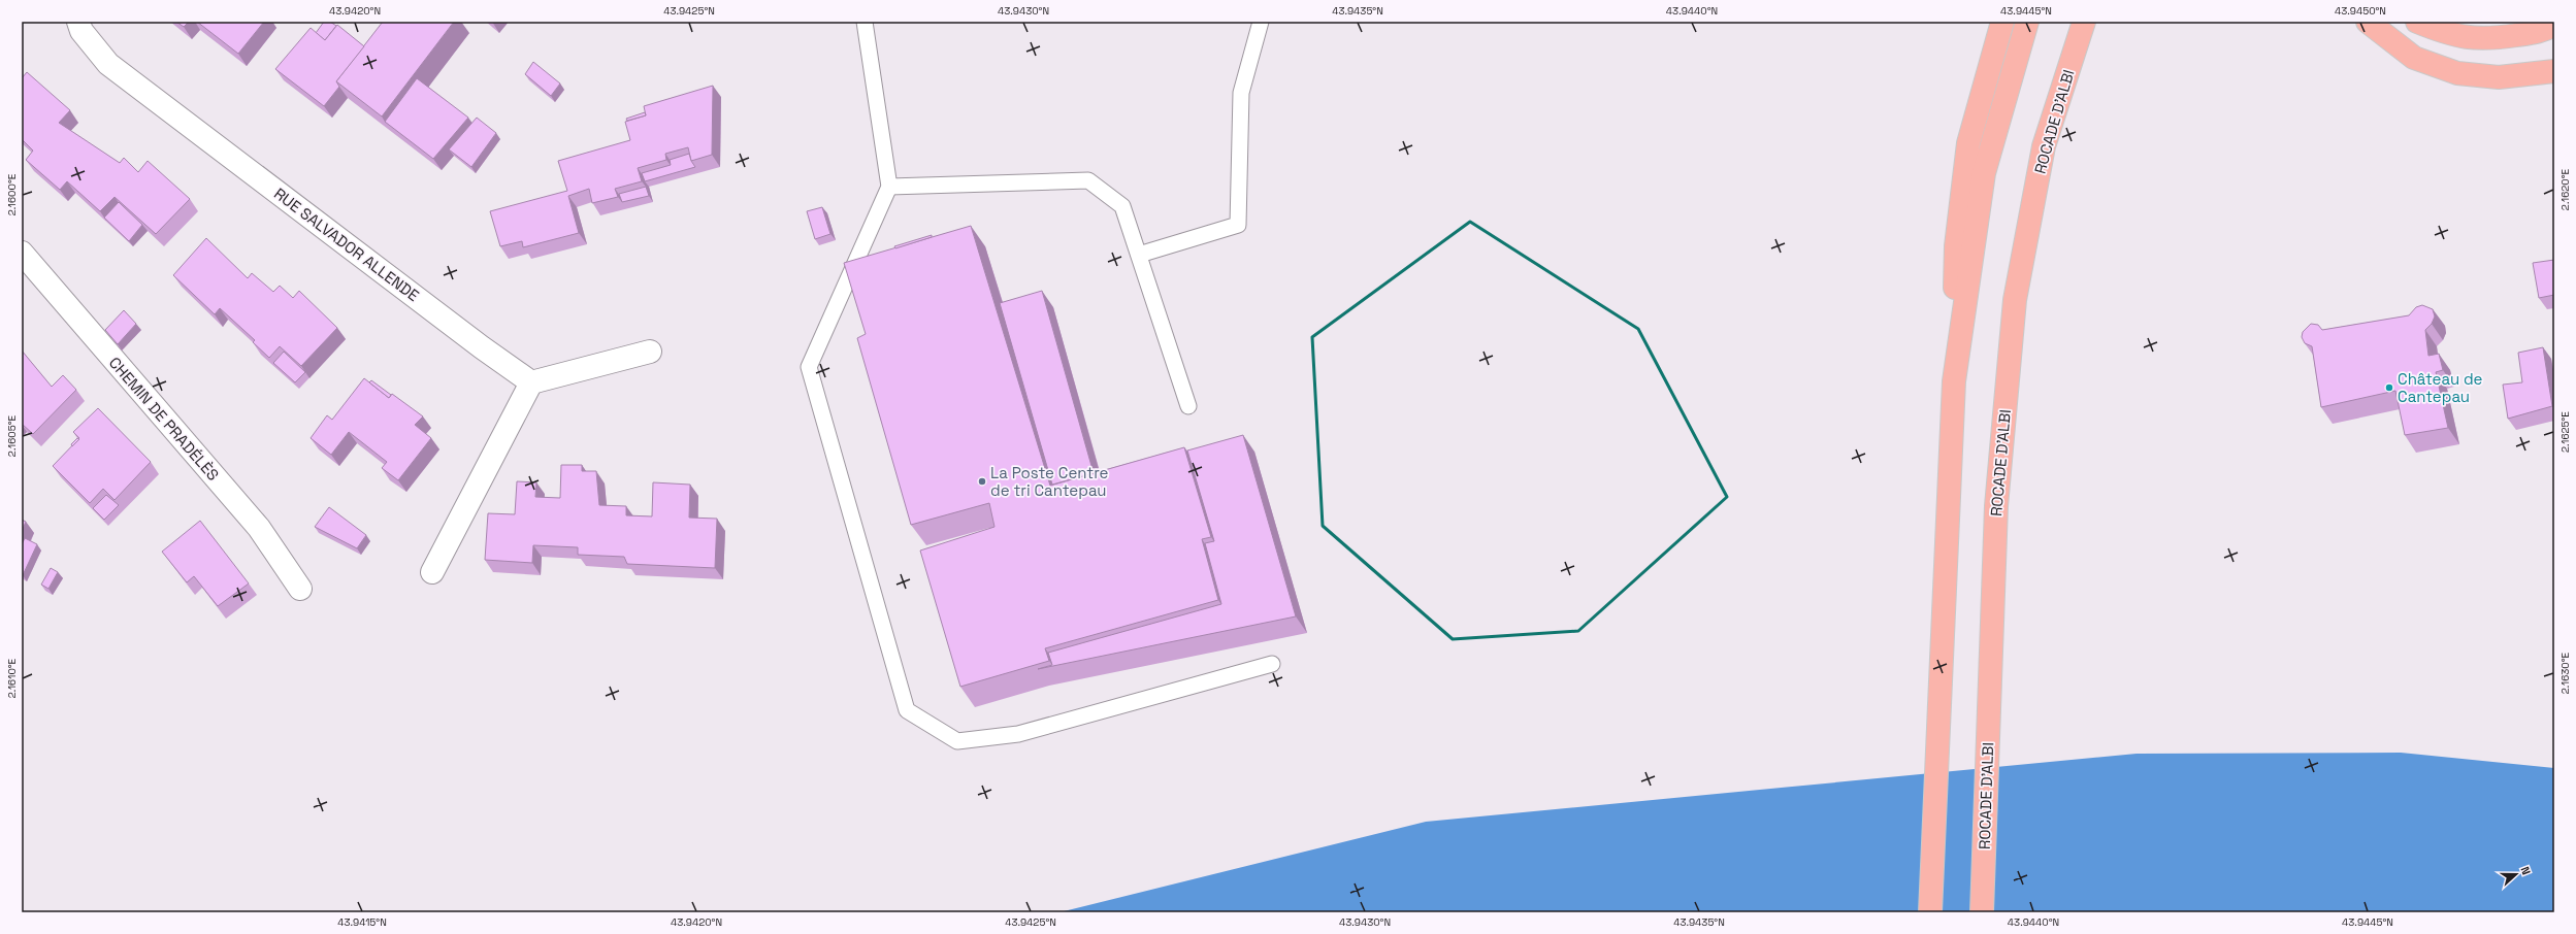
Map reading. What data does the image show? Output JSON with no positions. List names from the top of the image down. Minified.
{"streets":{"highway":["ROCADE D'ALBI"],"street":["RUE SALVADOR ALLENDE","CHEMIN DE PRADÉLÈS"]},"places":["Château de Cantepau","La Poste Centre de tri Cantepau"],"north":"right","coordinates":["43.9420°N","43.9425°N","43.9430°N","43.9435°N","43.9440°N","43.9445°N","43.9450°N","2.1620°E","2.1600°E","2.1625°E","2.1605°E","2.1630°E","2.1610°E","43.9415°N"]}
